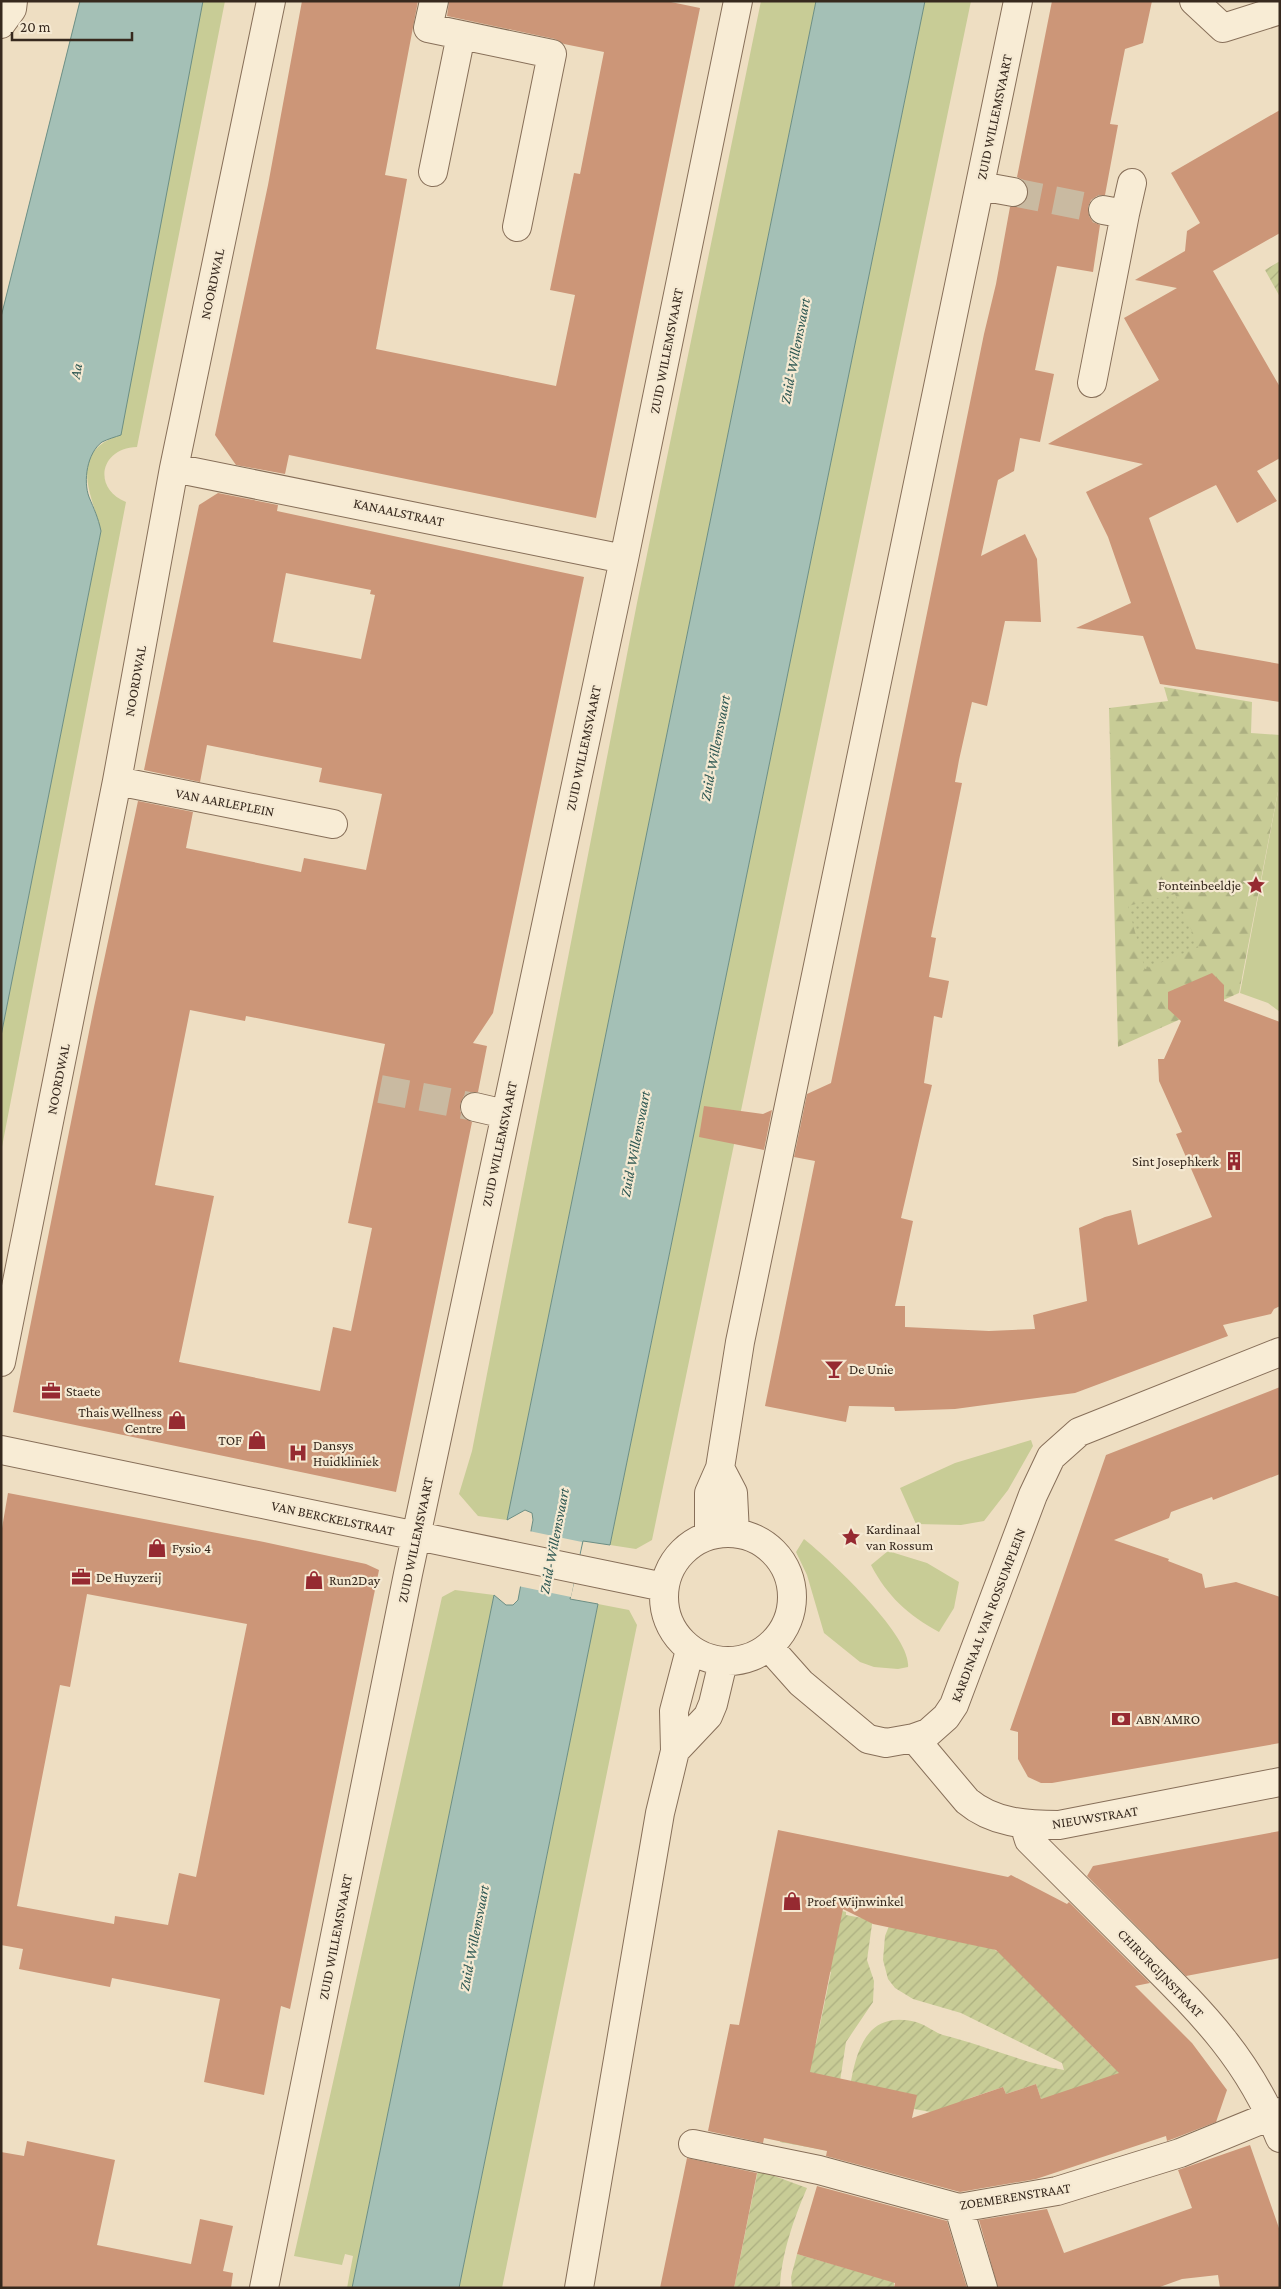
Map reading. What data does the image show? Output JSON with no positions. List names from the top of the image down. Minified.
{"streets":{"street":["ZUID WILLEMSVAART","NOORDWAL","KANAALSTRAAT","VAN AARLEPLEIN","VAN BERCKELSTRAAT","KARDINAAL VAN ROSSUMPLEIN","NIEUWSTRAAT","CHIRURGIJNSTRAAT","ZOEMERENSTRAAT"]},"crossings":[["ZUID WILLEMSVAART","KANAALSTRAAT"],["ZUID WILLEMSVAART","VAN BERCKELSTRAAT"],["ZUID WILLEMSVAART","KARDINAAL VAN ROSSUMPLEIN"],["NOORDWAL","KANAALSTRAAT"],["NOORDWAL","VAN AARLEPLEIN"],["VAN BERCKELSTRAAT","KARDINAAL VAN ROSSUMPLEIN"],["KARDINAAL VAN ROSSUMPLEIN","NIEUWSTRAAT"],["NIEUWSTRAAT","CHIRURGIJNSTRAAT"],["CHIRURGIJNSTRAAT","ZOEMERENSTRAAT"]],"water":["Zuid-Willemsvaart","Aa"],"places":{"place":["Fonteinbeeldje","Kardinaal van Rossum"],"building":["Sint Josephkerk"],"bar":["De Unie"],"office":["Staete","De Huyzerij"],"shop":["Thais Wellness Centre","TOF","Fysio 4","Run2Day","Proef Wijnwinkel"],"hospital":["Dansys Huidkliniek"],"bank":["ABN AMRO"]},"scale_bar":"20 m"}
